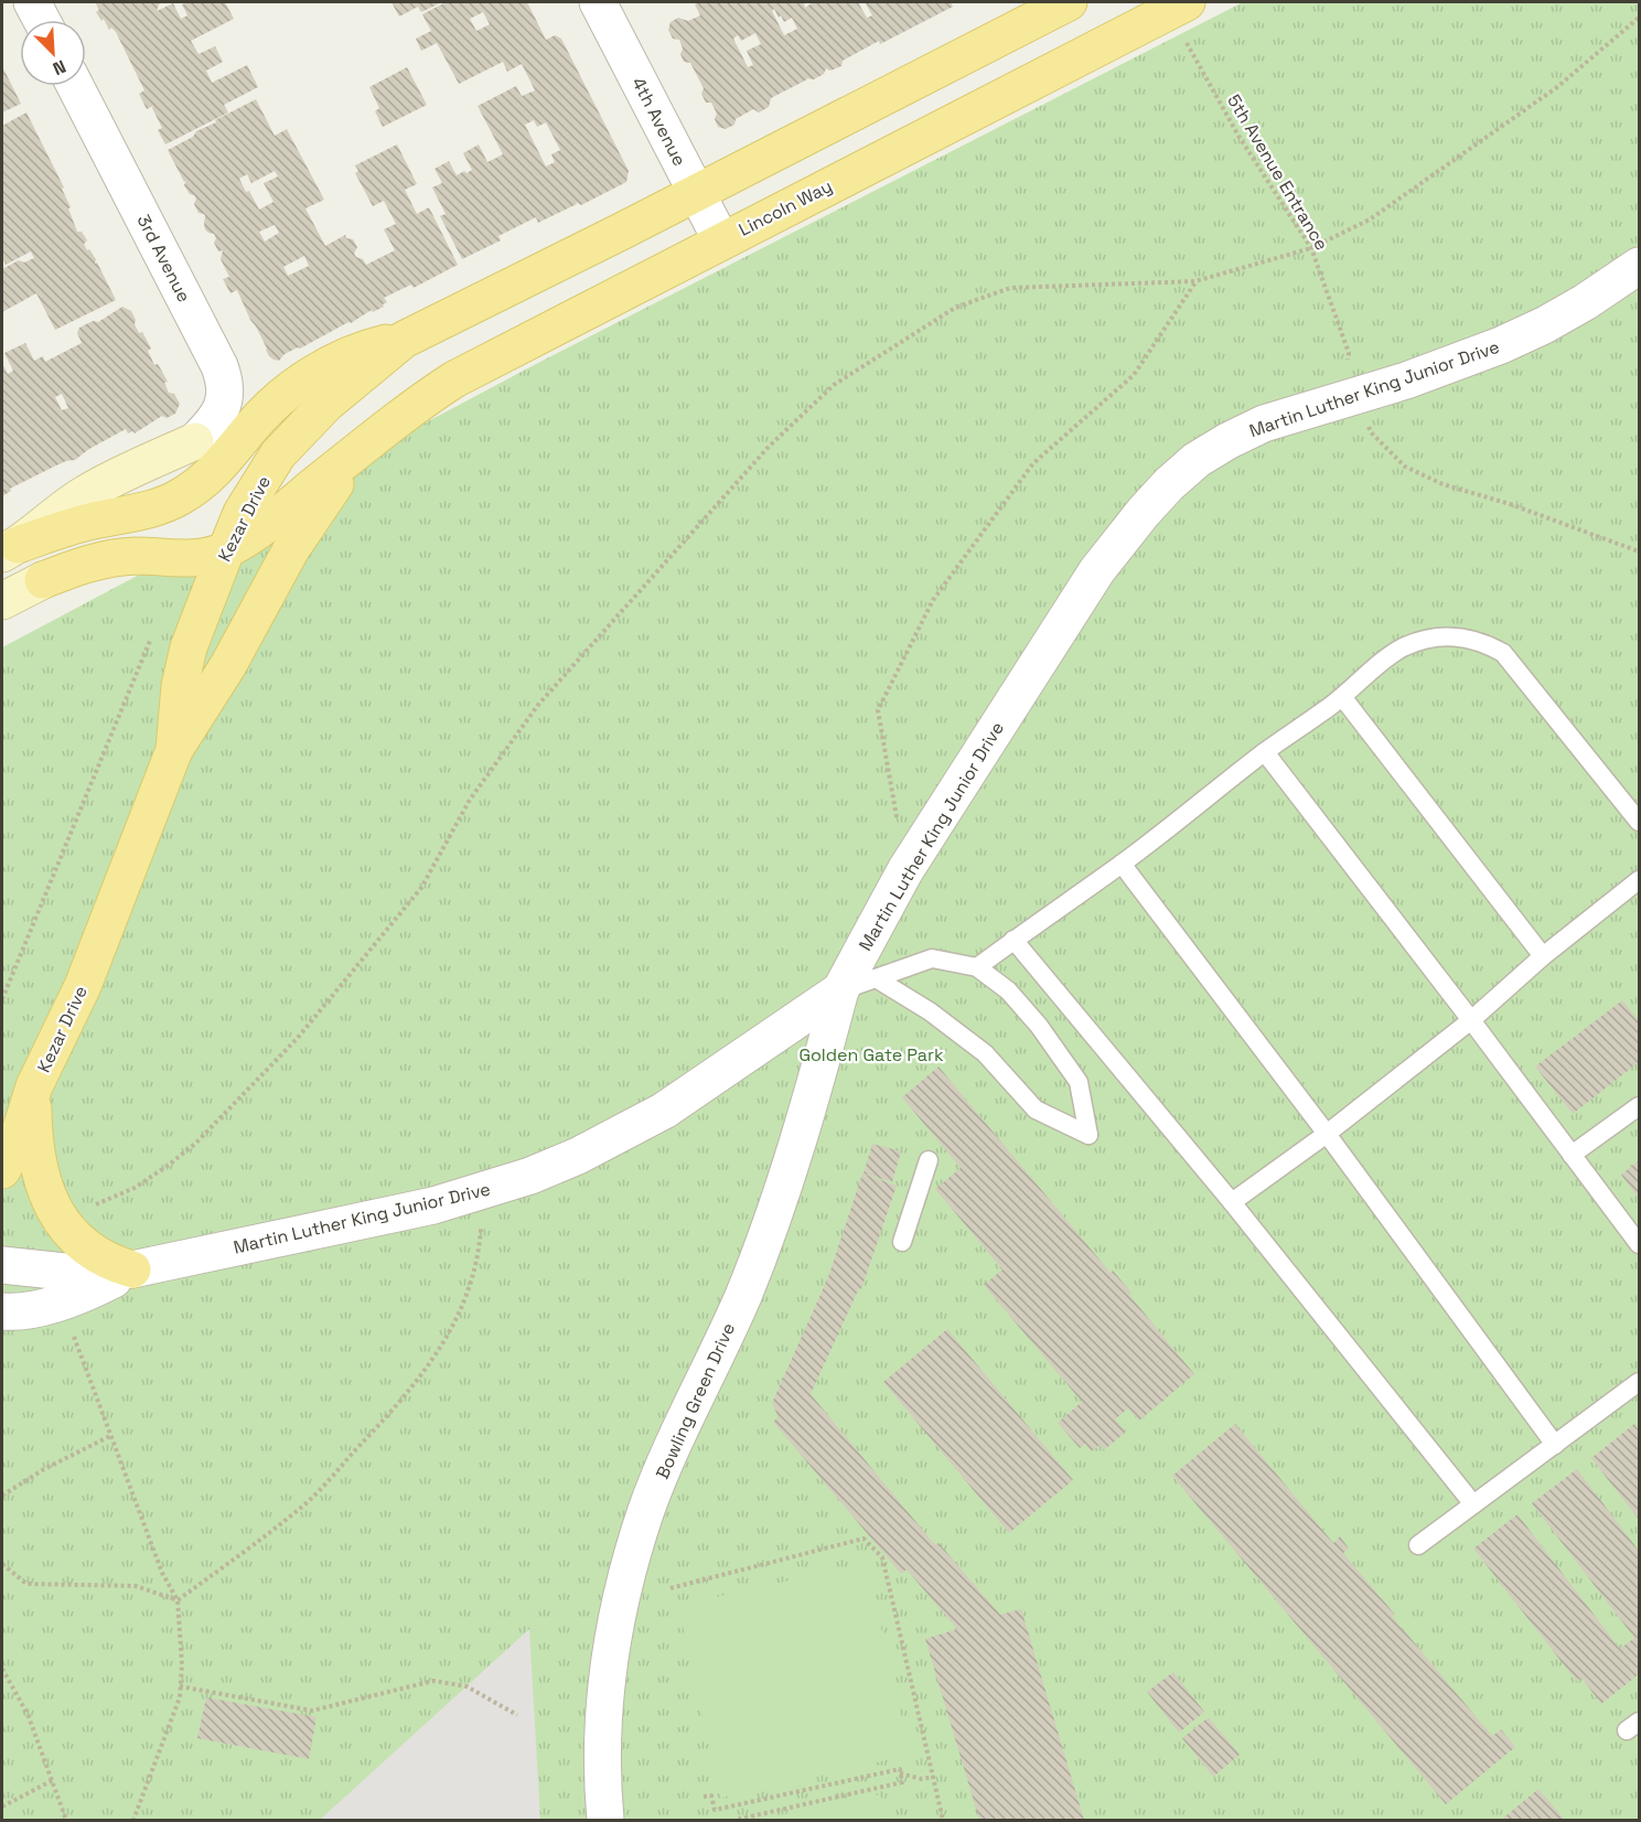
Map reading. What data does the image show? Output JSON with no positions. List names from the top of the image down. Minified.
{"streets":{"main road":["Lincoln Way","Kezar Drive"],"street":["4th Avenue","3rd Avenue","Martin Luther King Junior Drive","Bowling Green Drive"],"path":["5th Avenue Entrance"]},"crossings":[["4th Avenue","Lincoln Way"],["5th Avenue Entrance","Lincoln Way"],["Lincoln Way","Kezar Drive"],["Martin Luther King Junior Drive","Bowling Green Drive"]],"parks":["Golden Gate Park"],"north":"bottom right"}
